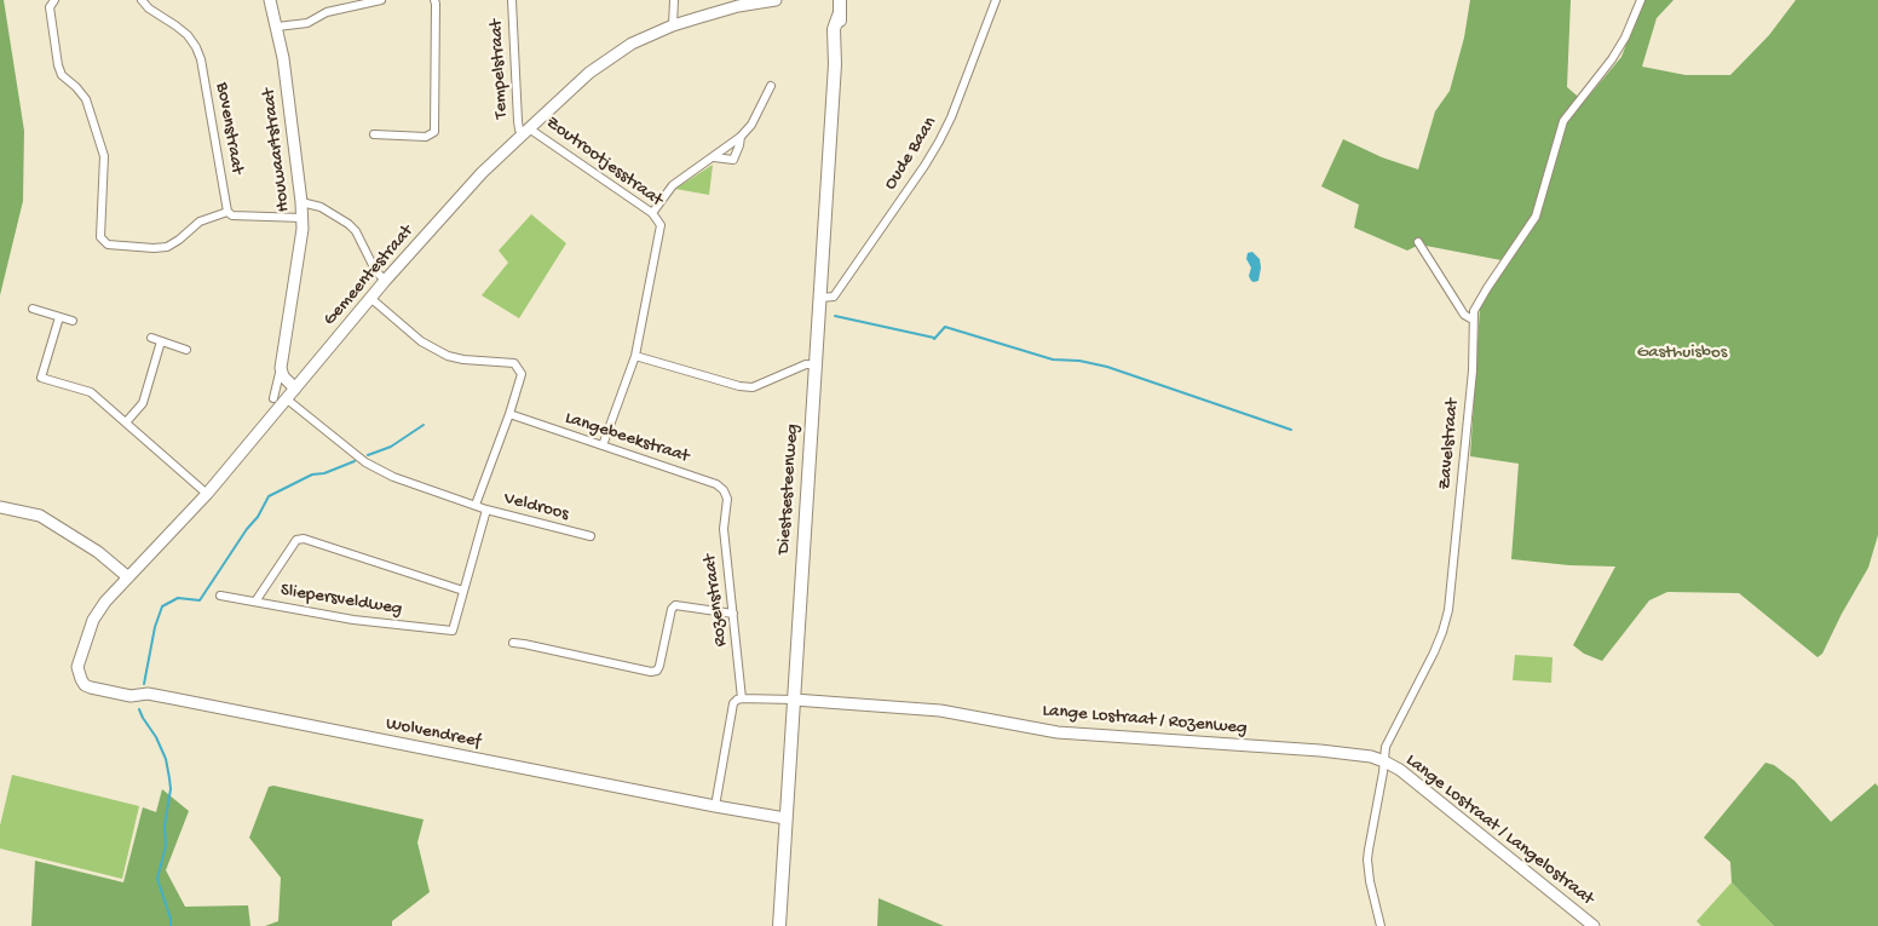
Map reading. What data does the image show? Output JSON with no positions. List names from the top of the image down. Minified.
{"streets":{"main road":["Diestsesteenweg"],"street":["Tempelstraat","Bovenstraat","Houwaartstraat","Oude Baan","Zoutrootjesstraat","Gemeentestraat","Langebeekstraat","Zavelstraat","Veldroos","Sliepersveldweg","Rozenstraat","Lange Lostraat / Rozenweg","Wolvendreef","Lange Lostraat / Langelostraat"]},"crossings":[["Tempelstraat","Zoutrootjesstraat"],["Tempelstraat","Gemeentestraat"],["Oude Baan","Diestsesteenweg"],["Zoutrootjesstraat","Gemeentestraat"],["Zoutrootjesstraat","Langebeekstraat"],["Gemeentestraat","Veldroos"],["Gemeentestraat","Wolvendreef"],["Langebeekstraat","Rozenstraat"],["Zavelstraat","Lange Lostraat / Rozenweg"],["Zavelstraat","Lange Lostraat / Langelostraat"],["Diestsesteenweg","Lange Lostraat / Rozenweg"],["Diestsesteenweg","Wolvendreef"],["Lange Lostraat / Rozenweg","Lange Lostraat / Langelostraat"]],"parks":["Gasthuisbos"]}
